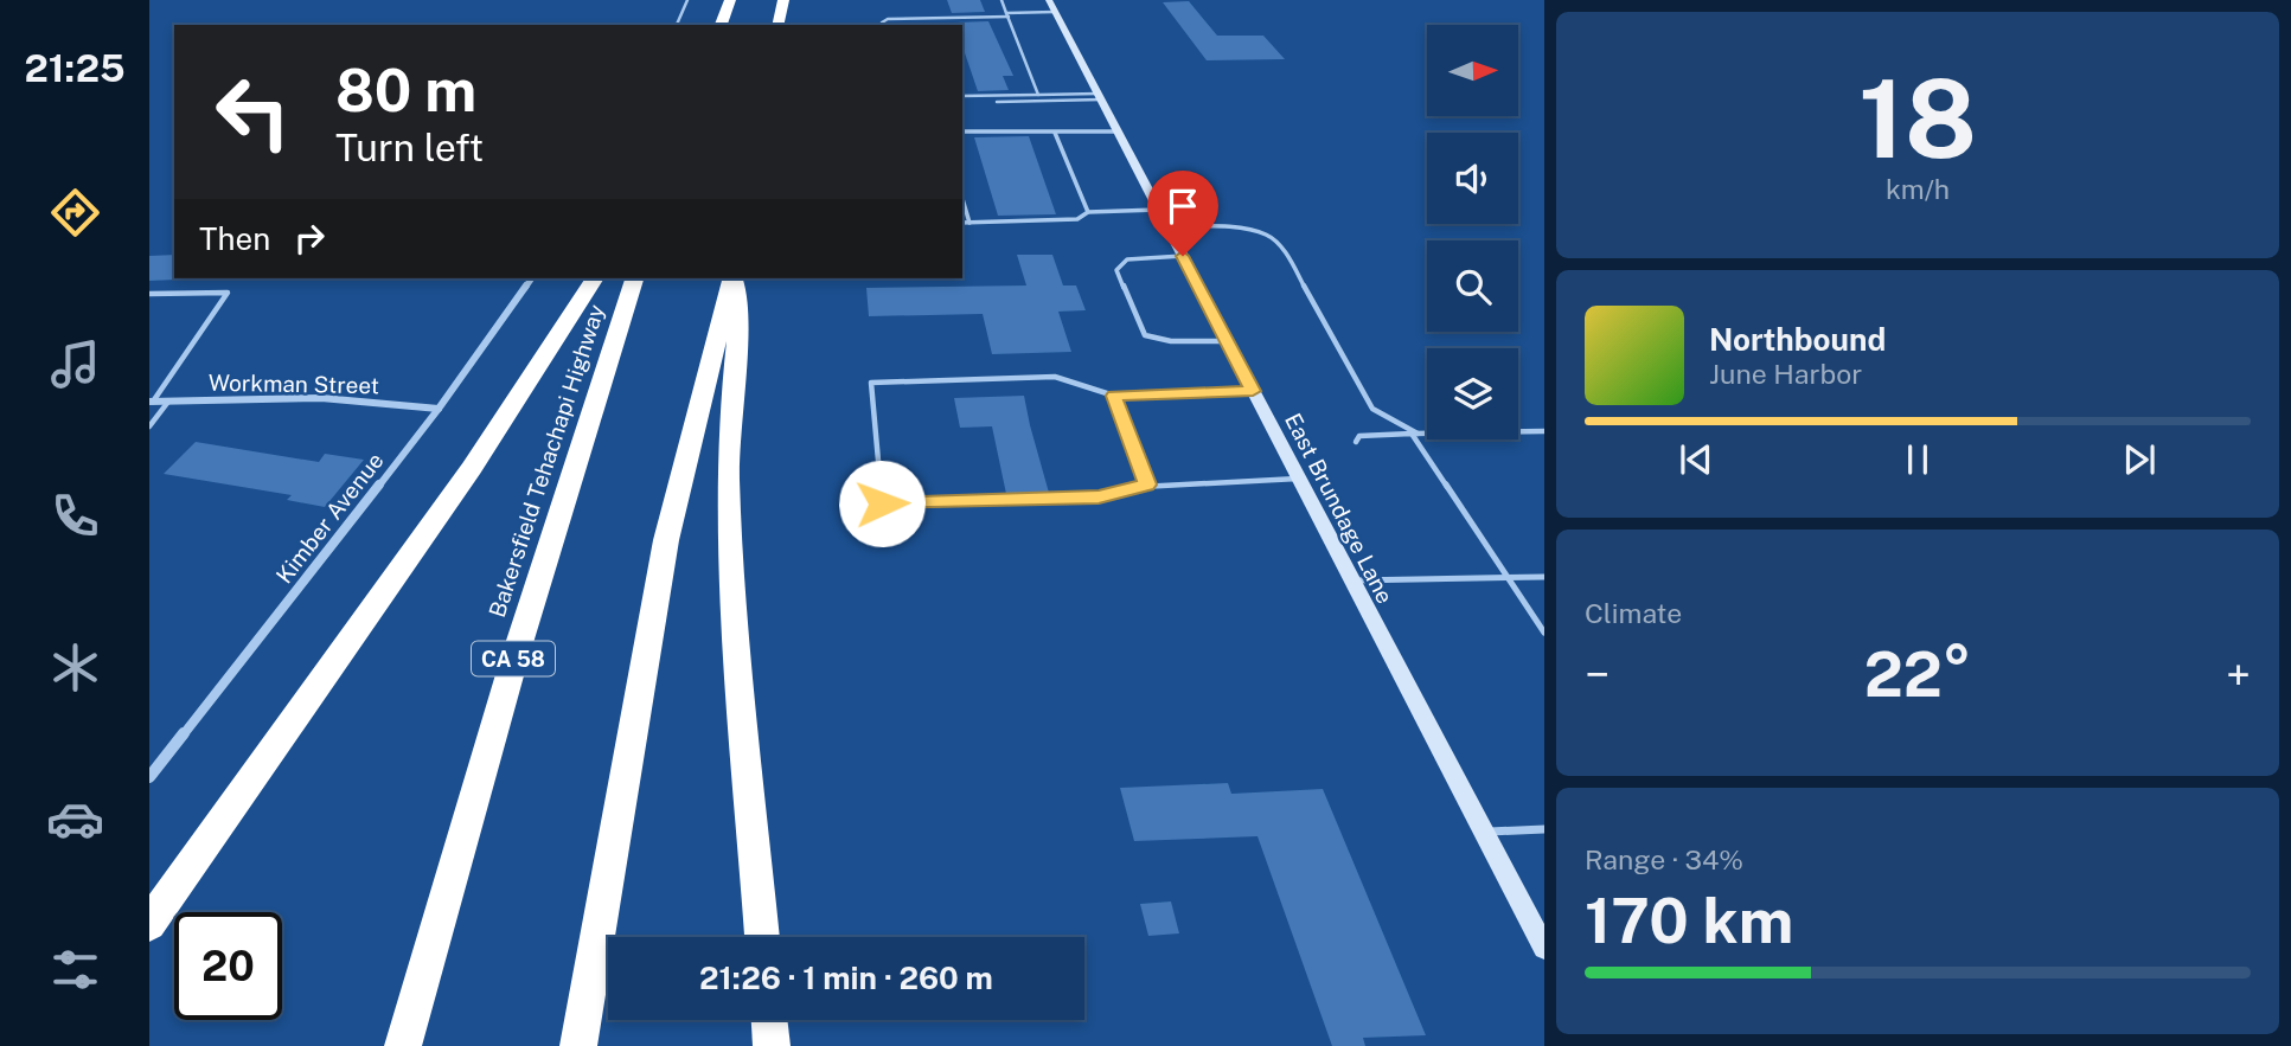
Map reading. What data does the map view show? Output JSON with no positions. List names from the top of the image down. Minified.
{"streets":{"highway":["Bakersfield Tehachapi Highway","CA 58"],"main road":["East Brundage Lane"],"street":["Workman Street","Kimber Avenue"]},"crossings":[["Workman Street","Kimber Avenue"]],"north":"right","page":{"tabs":"21:25","tile":[["18","km/h"],"Climate",["Range · 34%","170 km"]],"turn":["80 m","Turn left"],"then":"Then","song":["Northbound","June Harbor"],"heat":["−","22°","+"],"limit":"20","trip":"21:26 · 1 min · 260 m"}}
